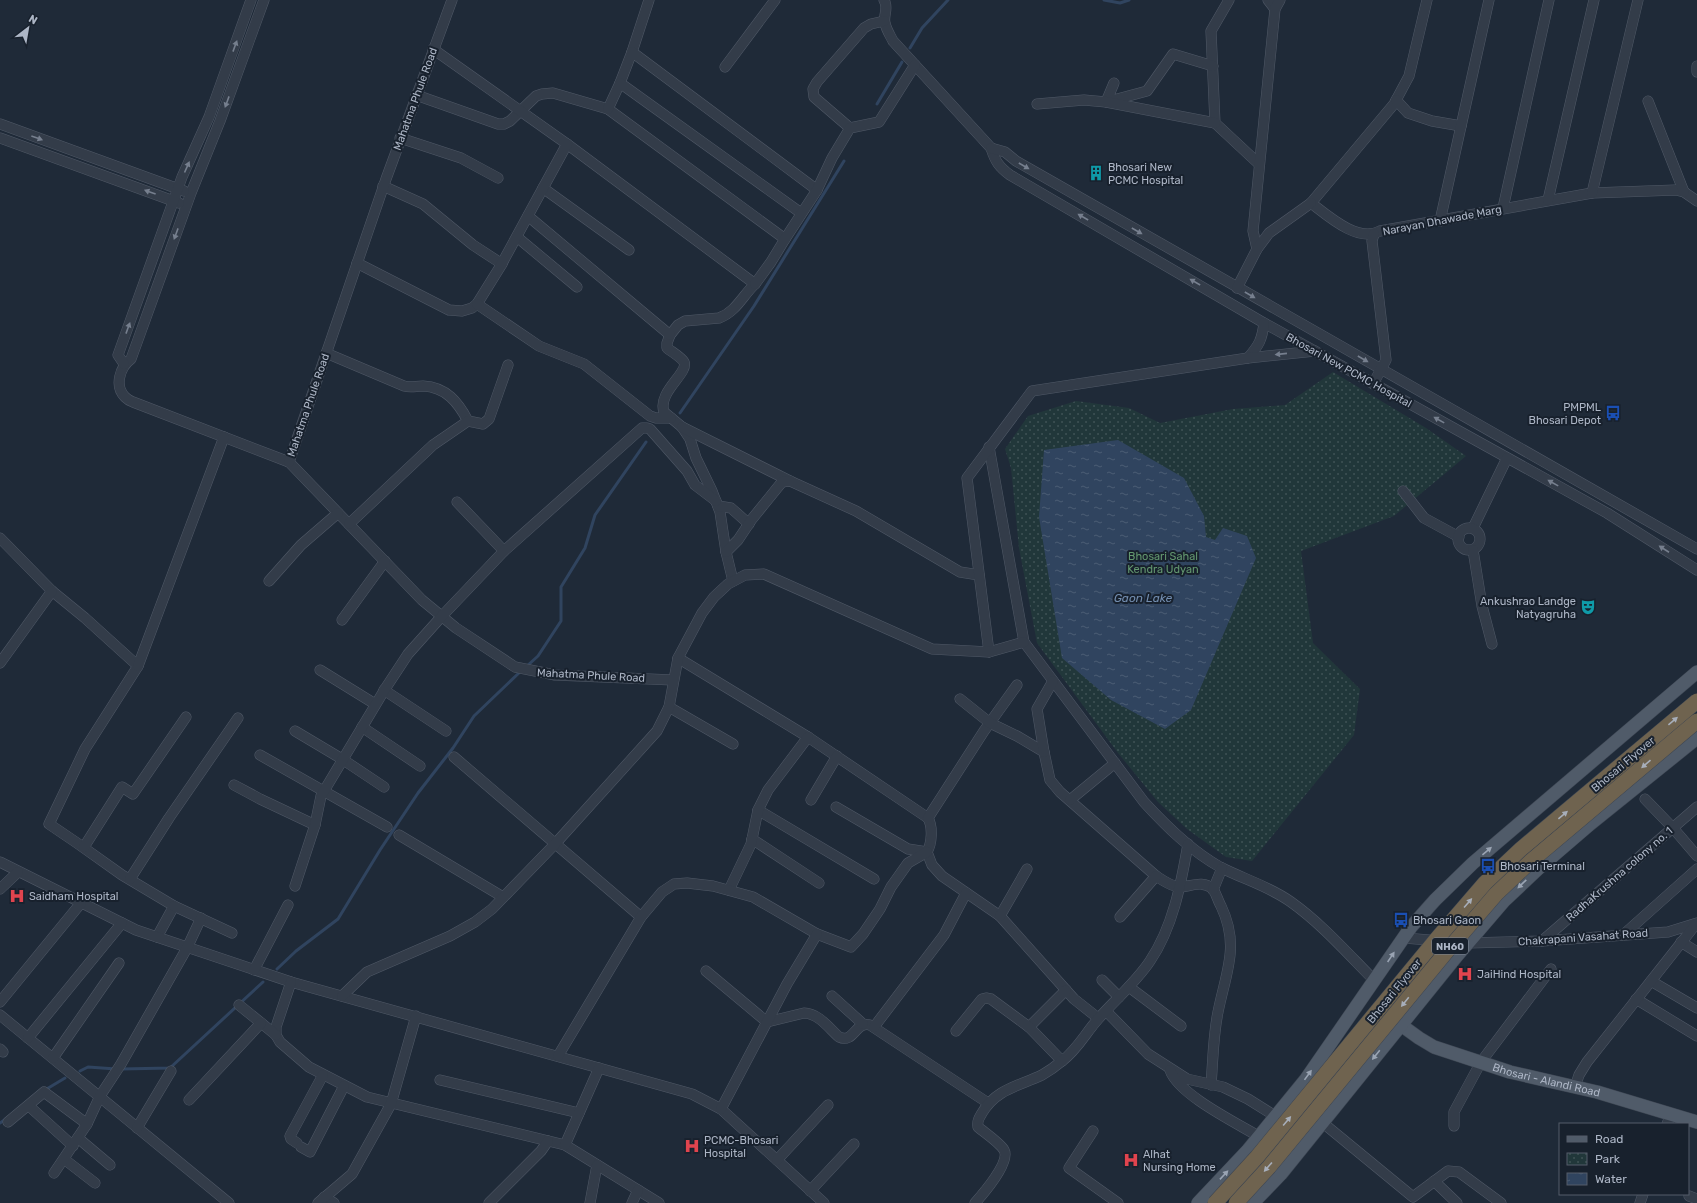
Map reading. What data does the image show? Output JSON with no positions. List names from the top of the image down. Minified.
{"streets":{"highway":["Bhosari Flyover","NH60"],"main road":["Bhosari - Alandi Road"],"street":["Mahatma Phule Road","Narayan Dhawade Marg","Bhosari New PCMC Hospital","RadhaKrushna colony no. 1","Chakrapani Vasahat Road"]},"crossings":[["RadhaKrushna colony no. 1","Chakrapani Vasahat Road"]],"water":["Gaon Lake"],"parks":["Bhosari Sahal Kendra Udyan"],"places":{"building":["Bhosari New PCMC Hospital"],"bus stop":["PMPML Bhosari Depot","Bhosari Terminal","Bhosari Gaon"],"theatre":["Ankushrao Landge Natyagruha"],"hospital":["Saidham Hospital","JaiHind Hospital","PCMC-Bhosari Hospital","Alhat Nursing Home"]},"legend":["Road","Park","Water"],"north":"top right"}
